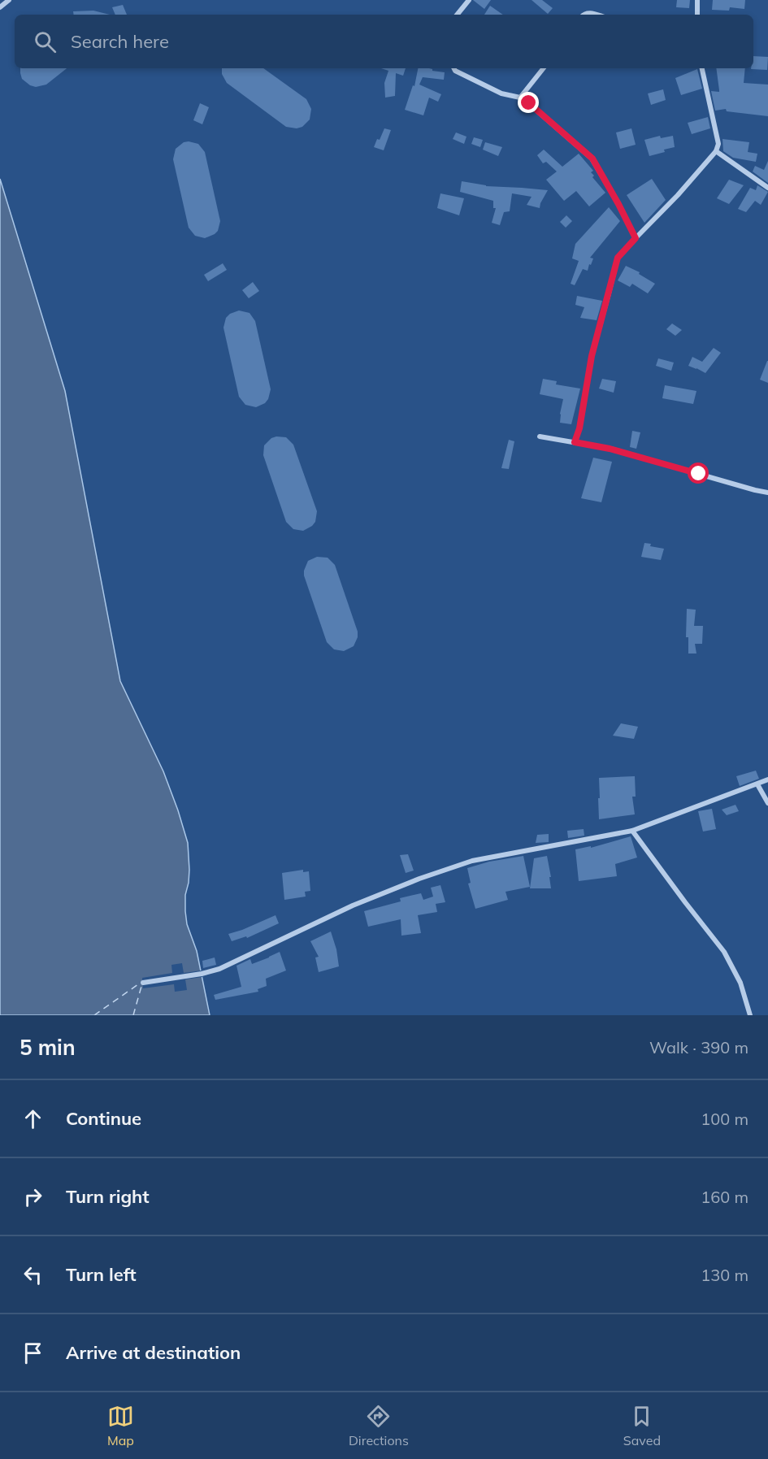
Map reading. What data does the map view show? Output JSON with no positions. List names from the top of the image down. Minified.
{"page":{"search":"Search here","heading":["5 min","Walk · 390 m"],"list":[["Continue","100 m"],["Turn right","160 m"],["Turn left","130 m"],"Arrive at destination"],"nav":["Map","Directions","Saved"]}}
